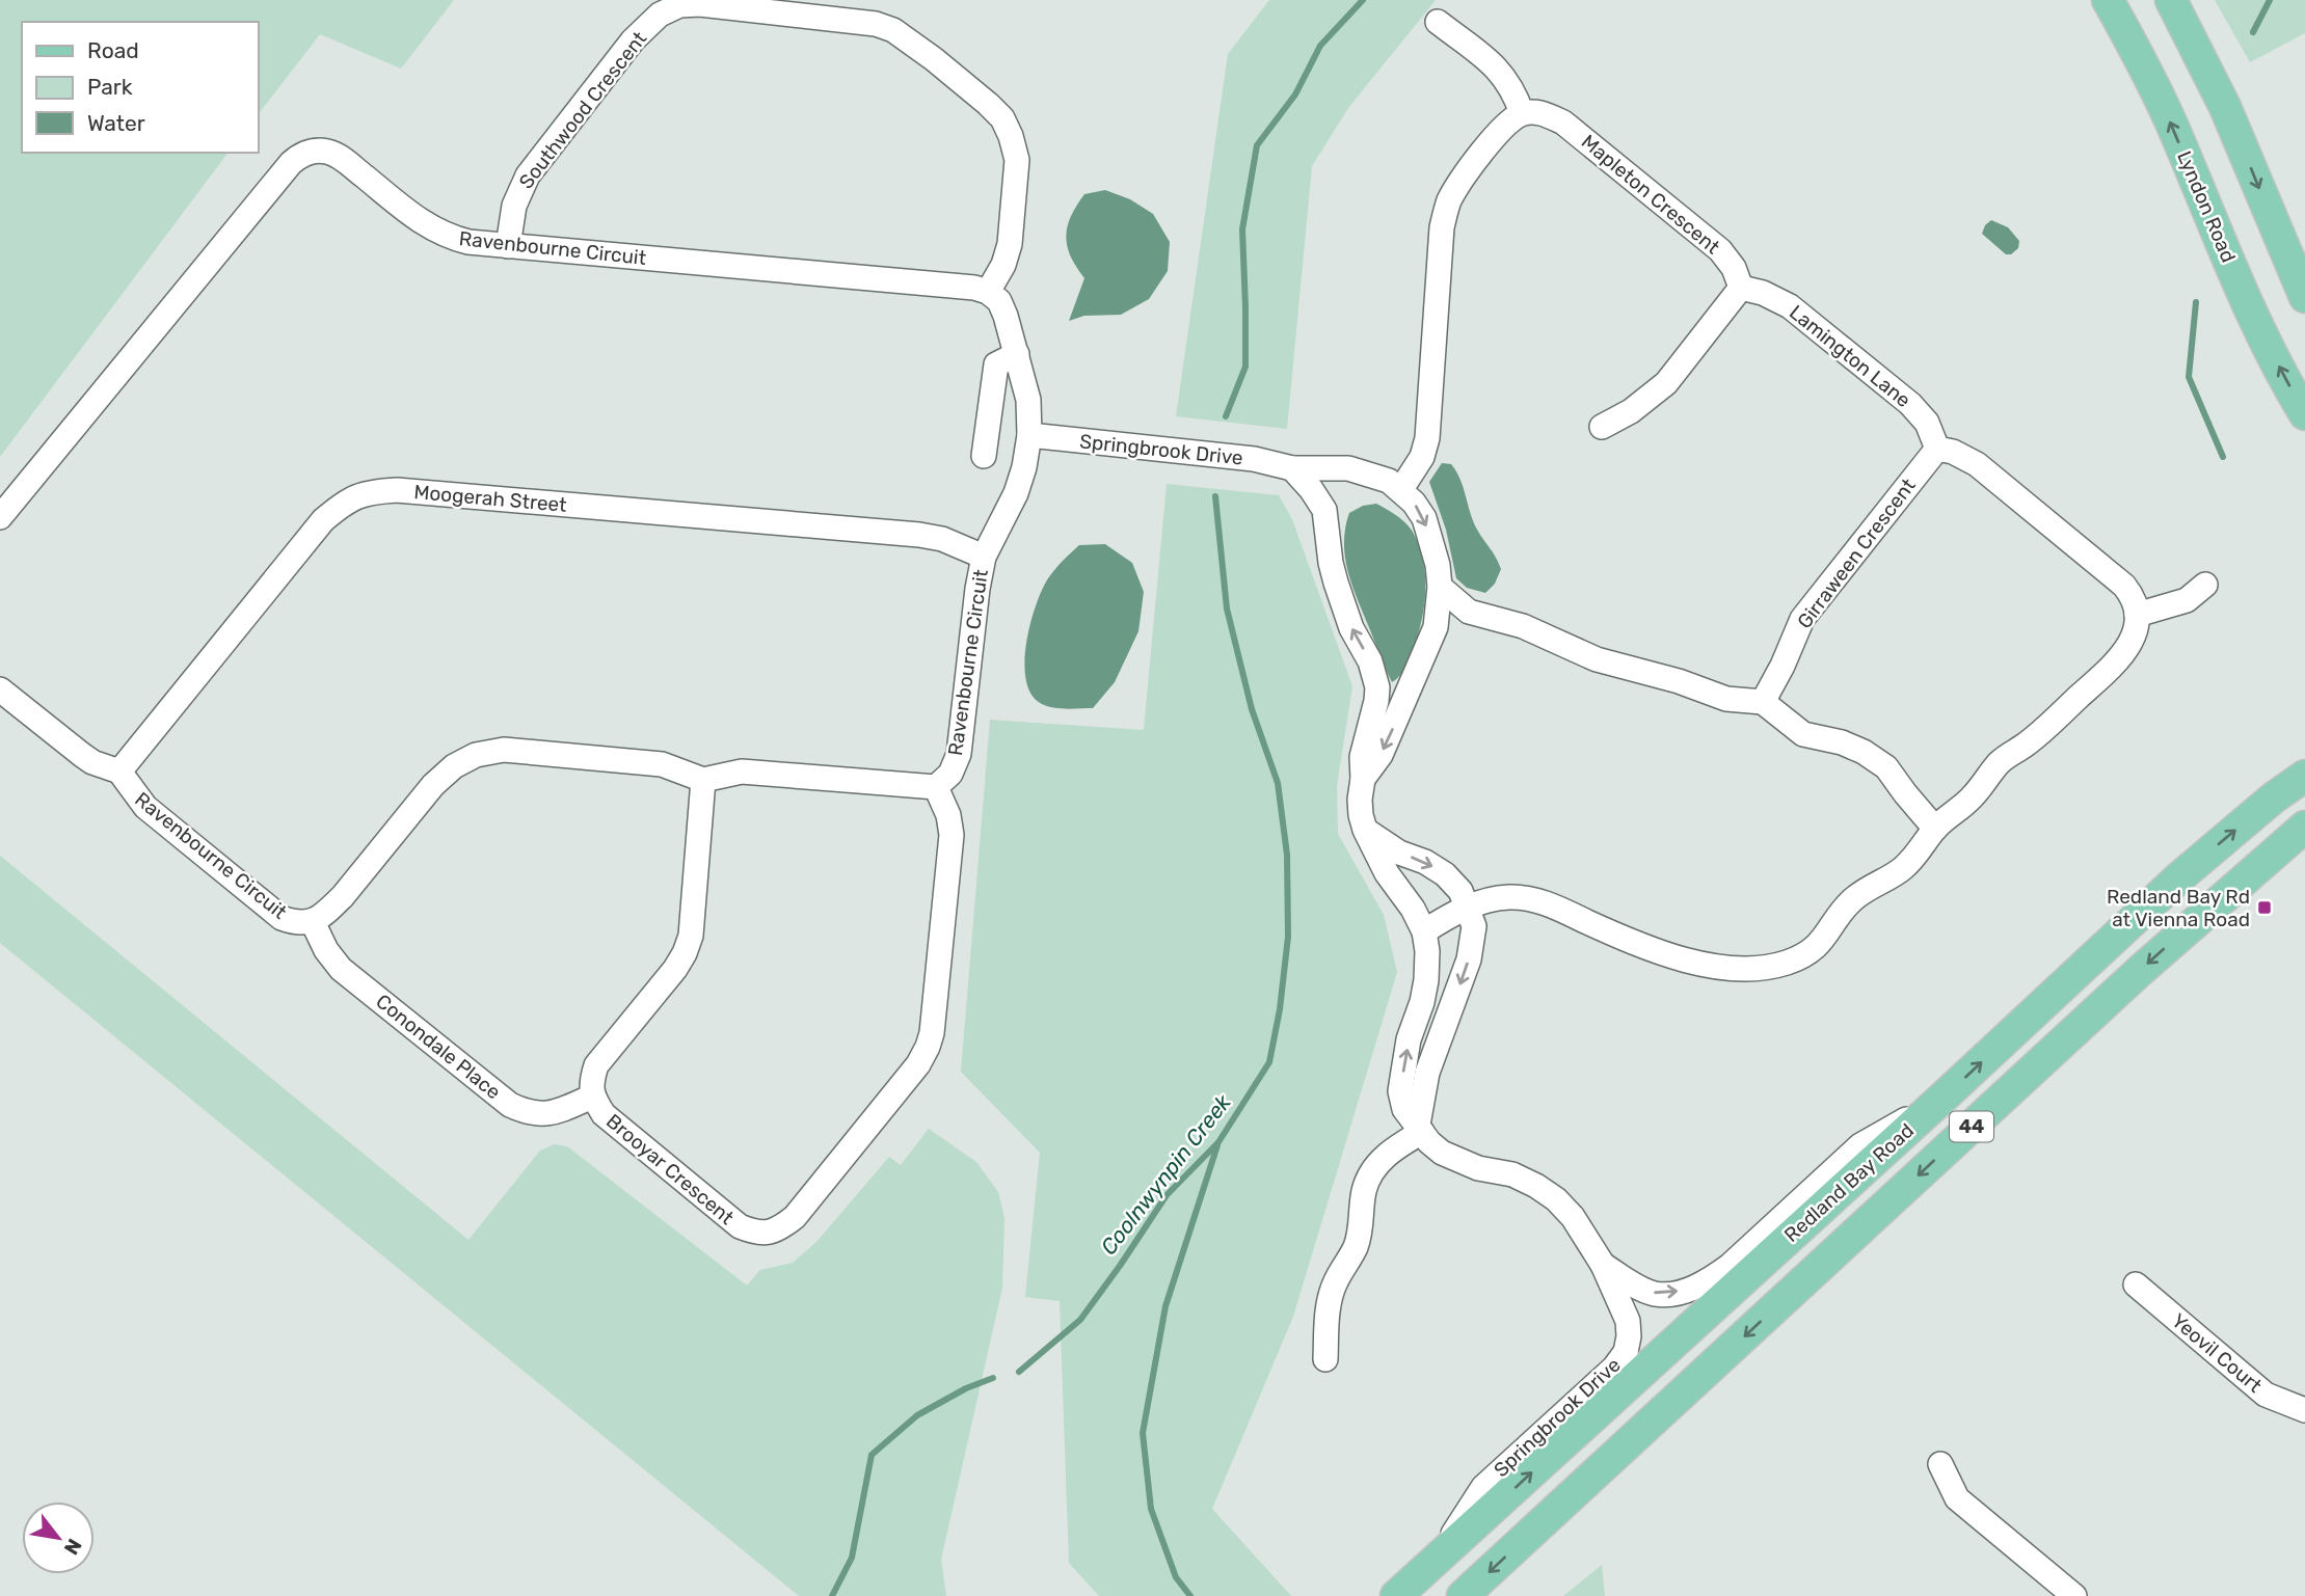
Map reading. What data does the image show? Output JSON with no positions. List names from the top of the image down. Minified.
{"streets":{"main road":["Lyndon Road","44","Redland Bay Road"],"street":["Southwood Crescent","Mapleton Crescent","Ravenbourne Circuit","Lamington Lane","Springbrook Drive","Moogerah Street","Girraween Crescent","Conondale Place","Brooyar Crescent","Yeovil Court"]},"crossings":[["Southwood Crescent","Ravenbourne Circuit"],["Mapleton Crescent","Lamington Lane"],["Ravenbourne Circuit","Springbrook Drive"],["Ravenbourne Circuit","Moogerah Street"],["Ravenbourne Circuit","Conondale Place"],["Ravenbourne Circuit","Brooyar Crescent"],["Lamington Lane","Girraween Crescent"],["Springbrook Drive","Redland Bay Road"],["Conondale Place","Brooyar Crescent"]],"water":["Coolnwynpin Creek"],"places":{"transit":["Redland Bay Rd at Vienna Road"]},"legend":["Road","Park","Water"],"north":"bottom right"}
